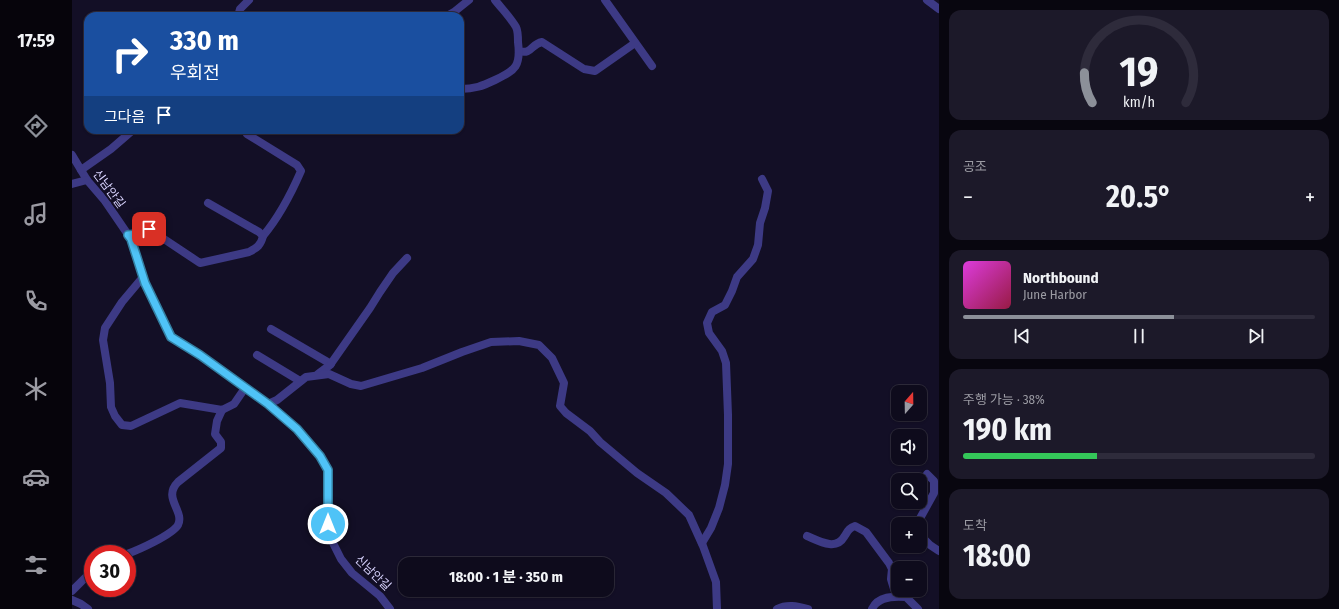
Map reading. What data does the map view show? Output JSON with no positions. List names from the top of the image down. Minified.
{"streets":{"street":["신남안길"]},"north":"top","page":{"tabs":"17:59","turn":["330 m","우회전"],"then":"그다음","tile":["공조",["주행 가능 · 38%","190 km"],["도착","18:00"]],"heat":["−","20.5°","+"],"song":["Northbound","June Harbor"],"map_buttons":["+","−"],"limit":"30","trip":"18:00 · 1 분 · 350 m","gauge":["19","km/h"]}}
